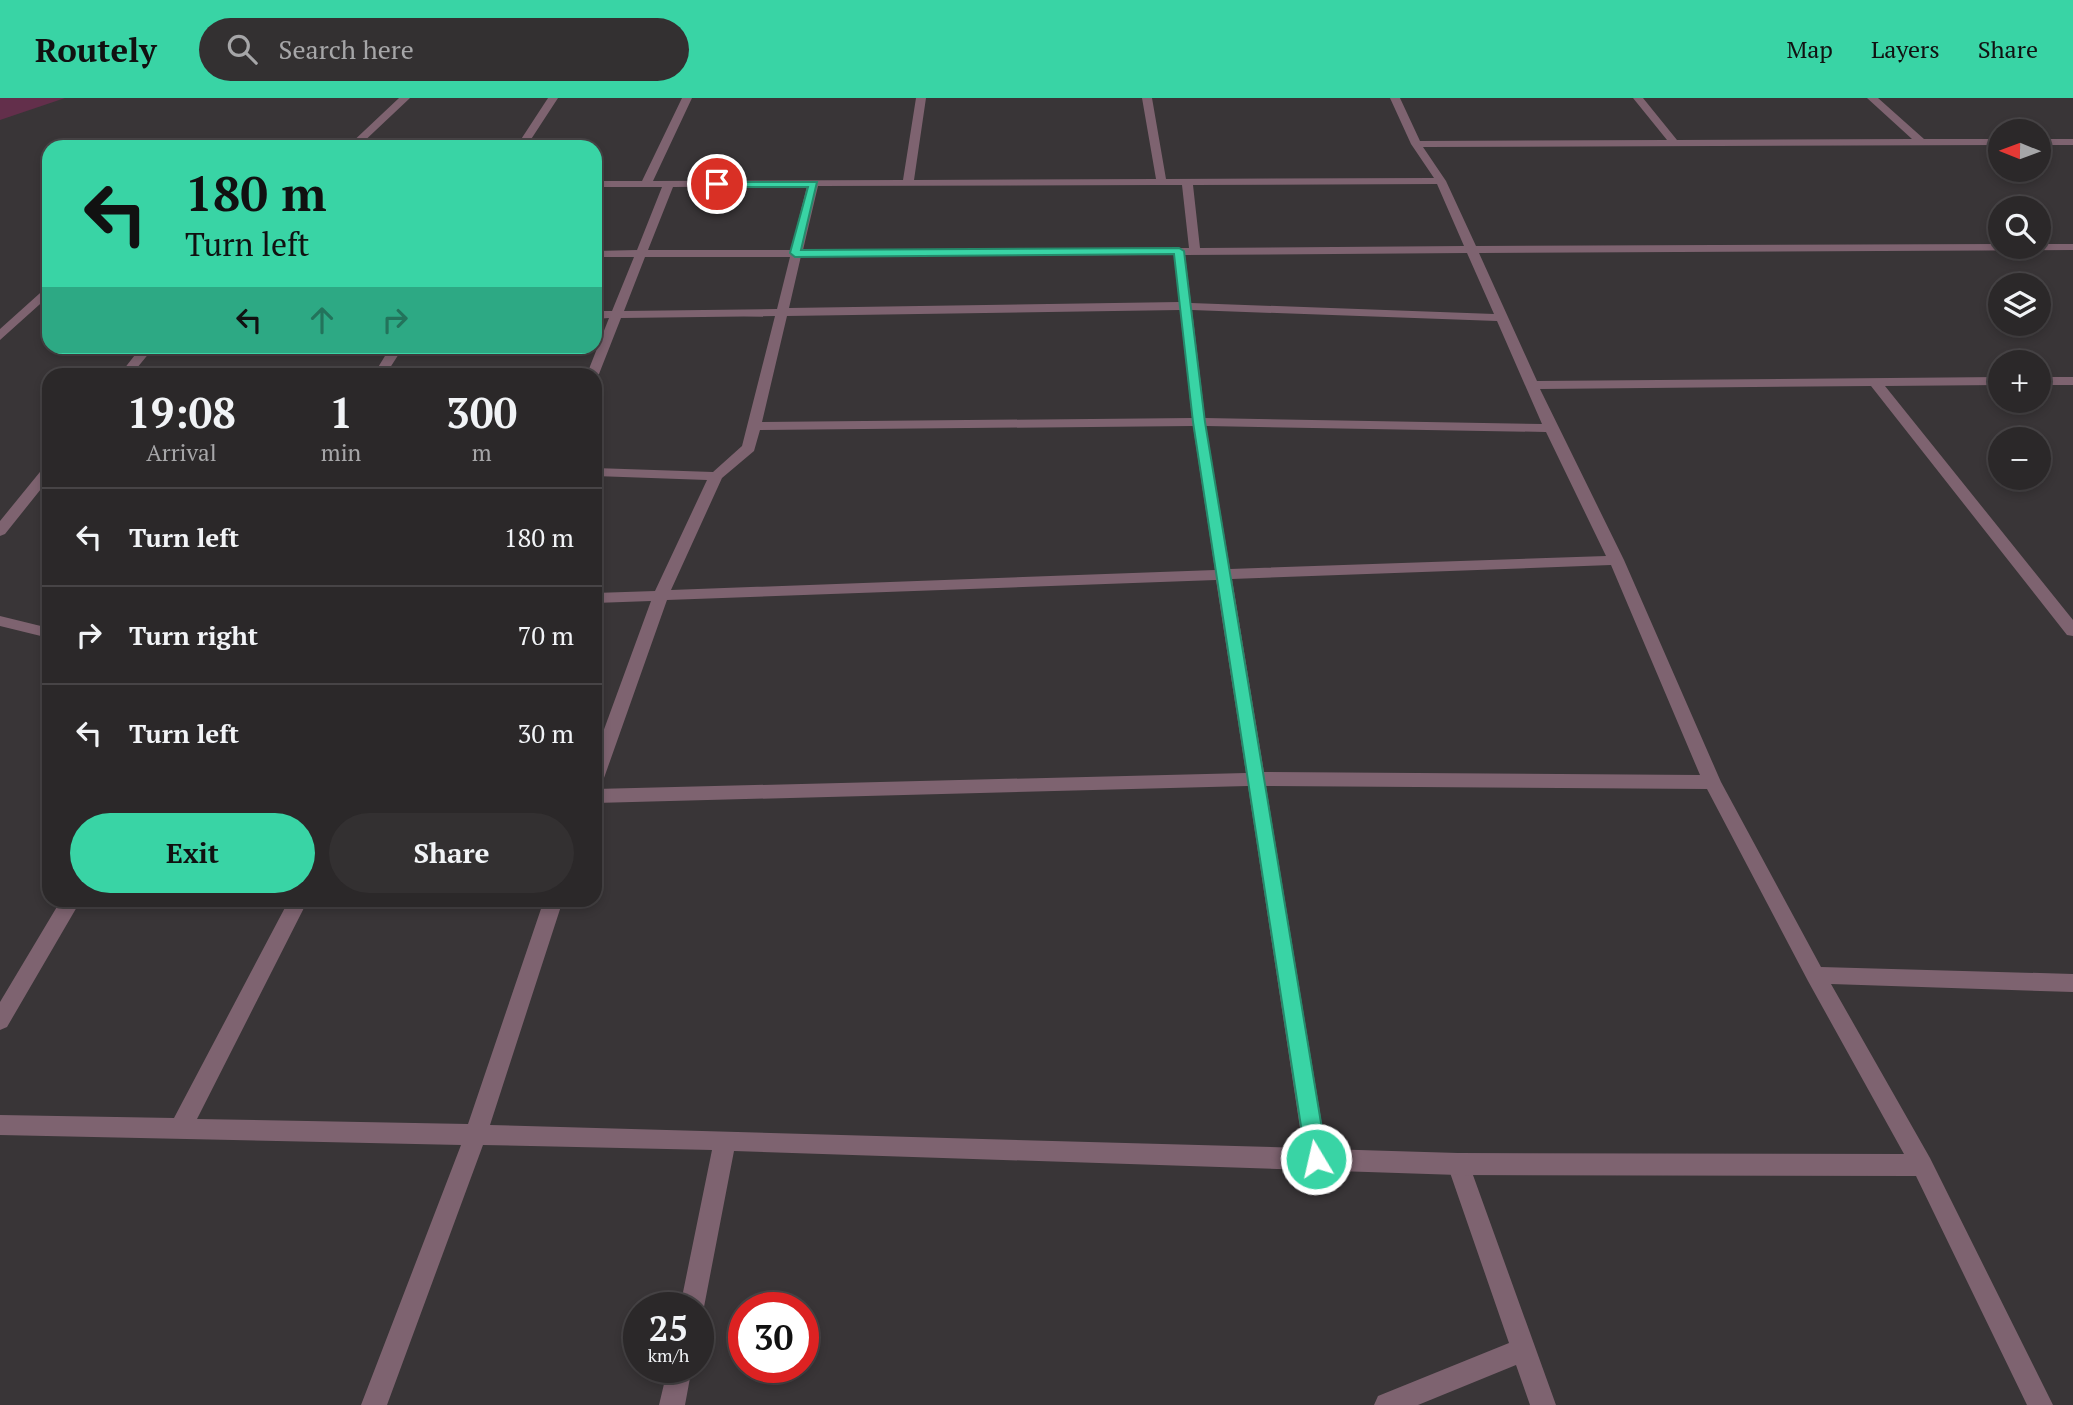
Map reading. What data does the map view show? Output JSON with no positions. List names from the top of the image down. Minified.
{"north":"left","page":{"header":"Routely","search":"Search here","nav":["Map","Layers","Share"],"map_buttons":["+","−"],"turn":["180 m","Turn left"],"eta":["19:08","Arrival","1","min","300","m"],"list":[{"name":"Turn left","value":"180 m"},{"name":"Turn right","value":"70 m"},{"name":"Turn left","value":"30 m"}],"buttons":["Exit","Share"],"speed":"25 km/h","limit":"30"}}
